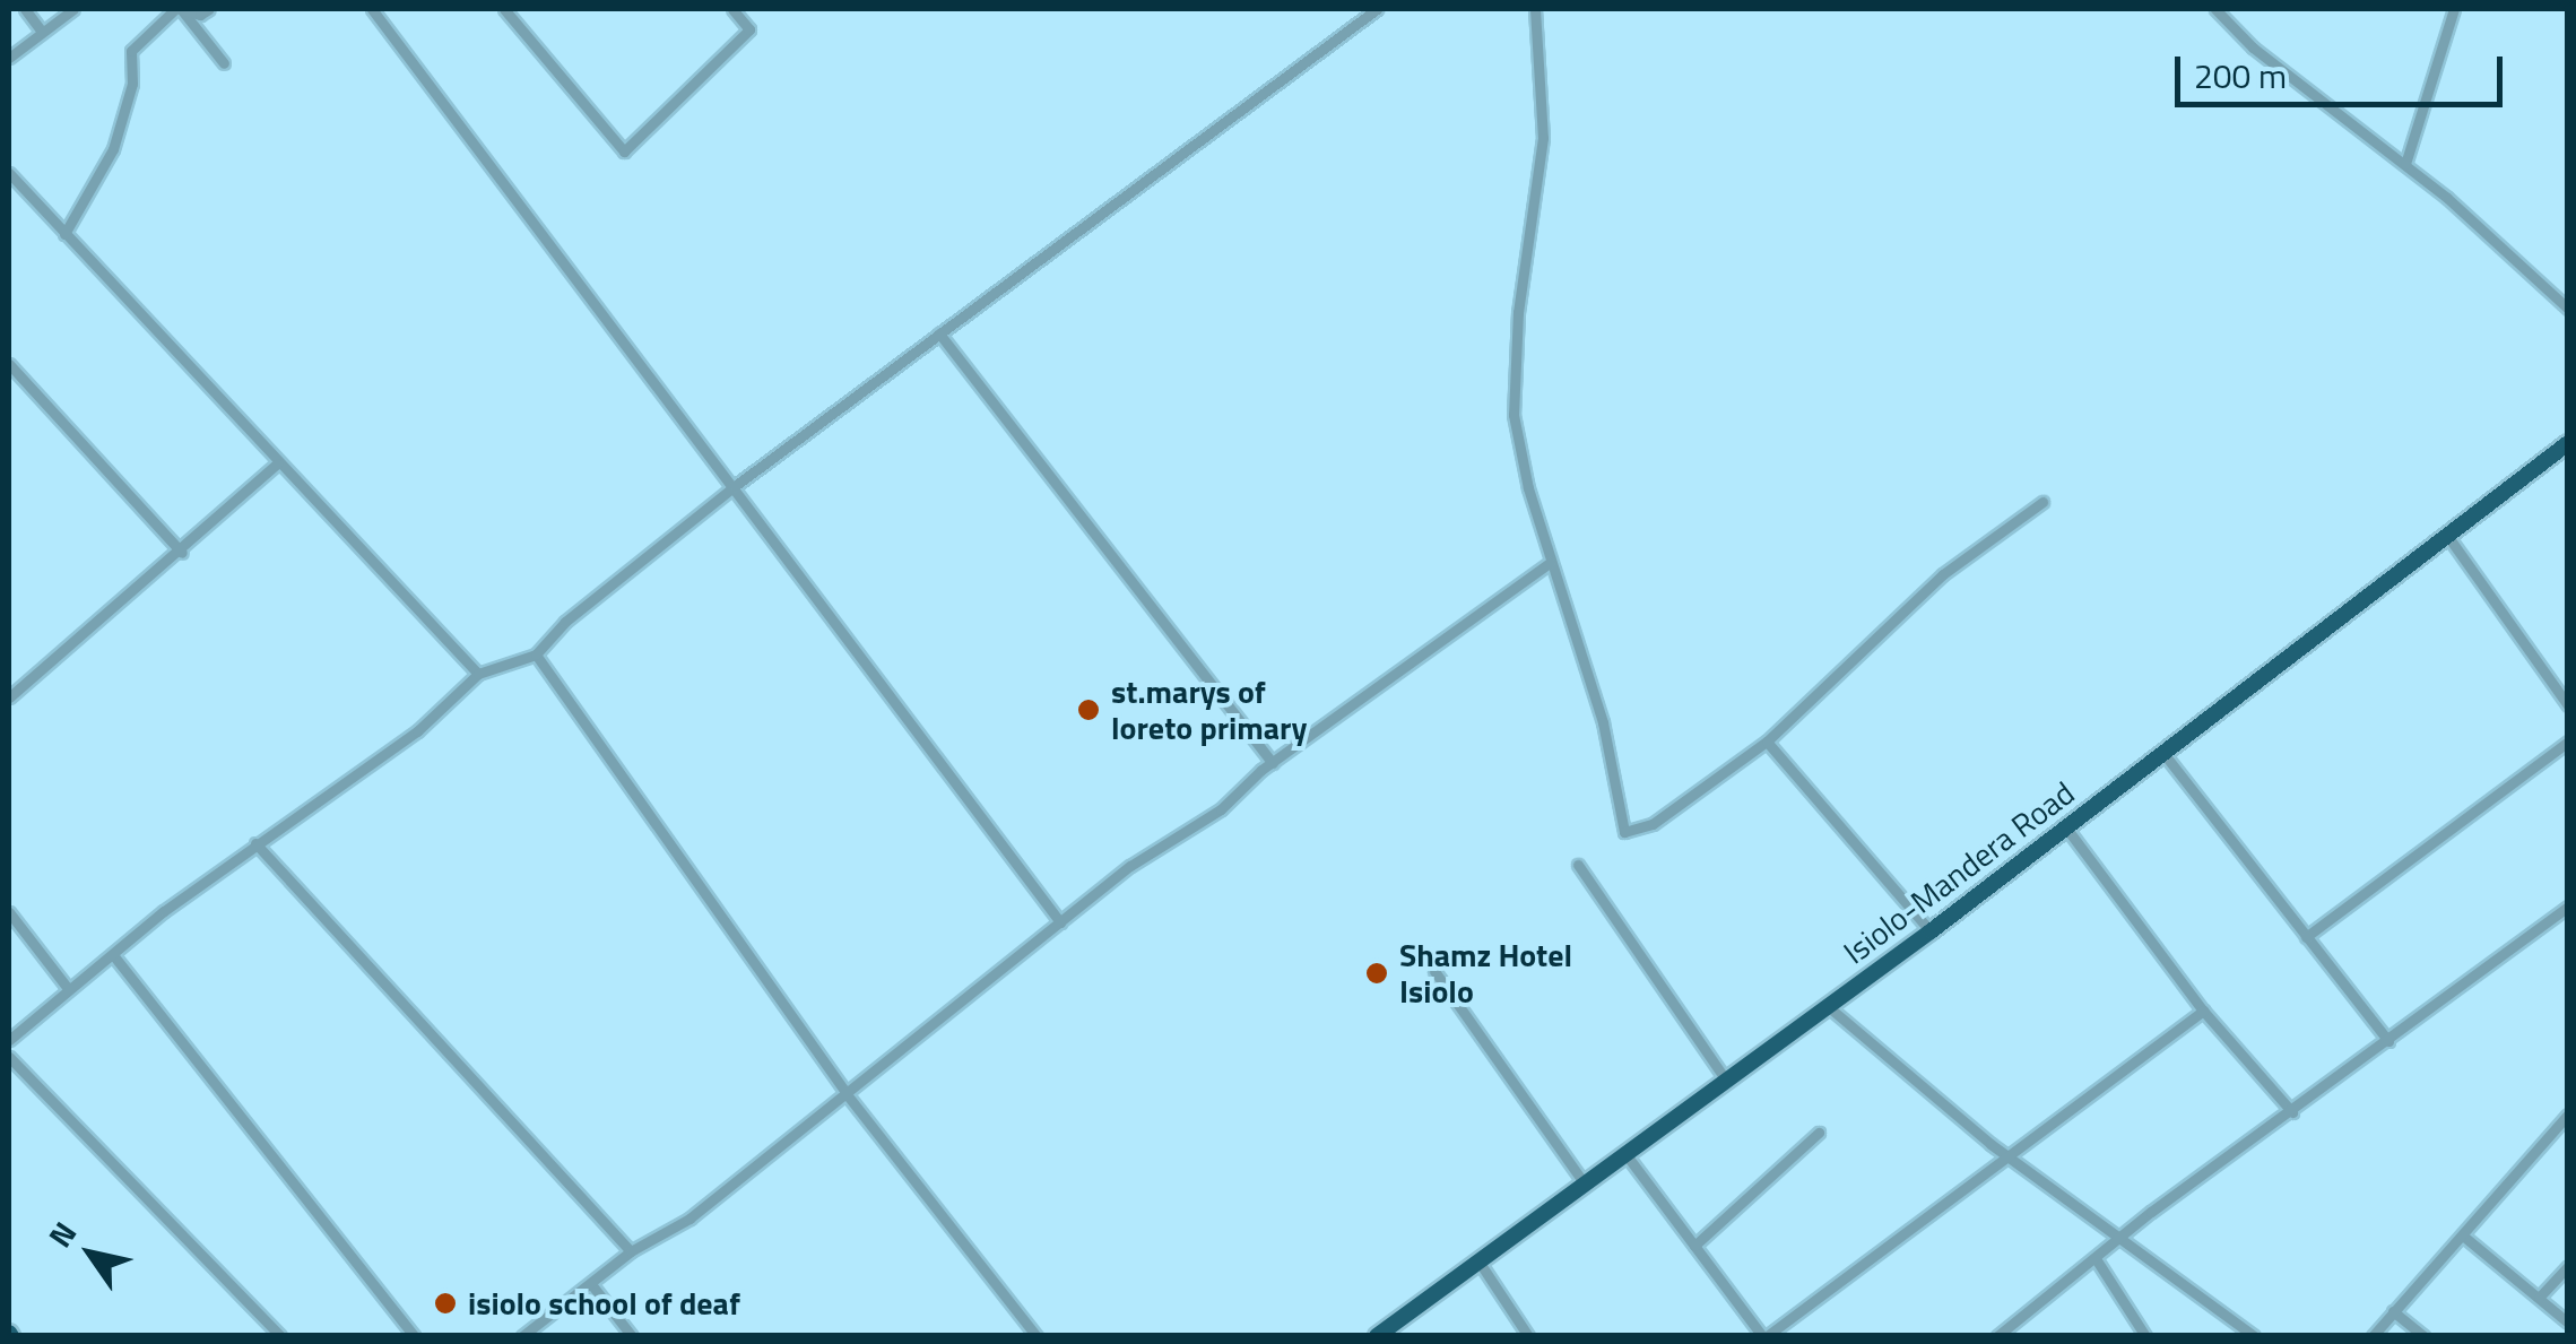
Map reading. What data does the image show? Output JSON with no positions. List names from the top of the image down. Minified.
{"streets":{"highway":["Isiolo-Mandera Road"]},"places":["st.marys of loreto primary","Shamz Hotel Isiolo","isiolo school of deaf"],"scale_bar":"200 m","north":"top left"}
